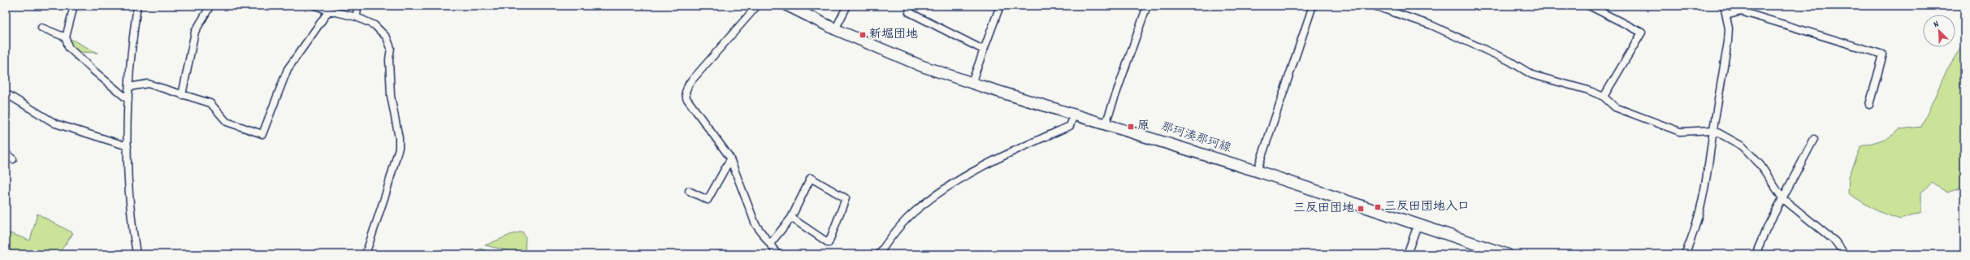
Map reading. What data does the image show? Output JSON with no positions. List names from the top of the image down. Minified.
{"streets":{"main road":["那珂湊那珂線"]},"places":{"transit":["新堀団地","原","三反田団地入口","三反田団地"]},"north":"top left"}
